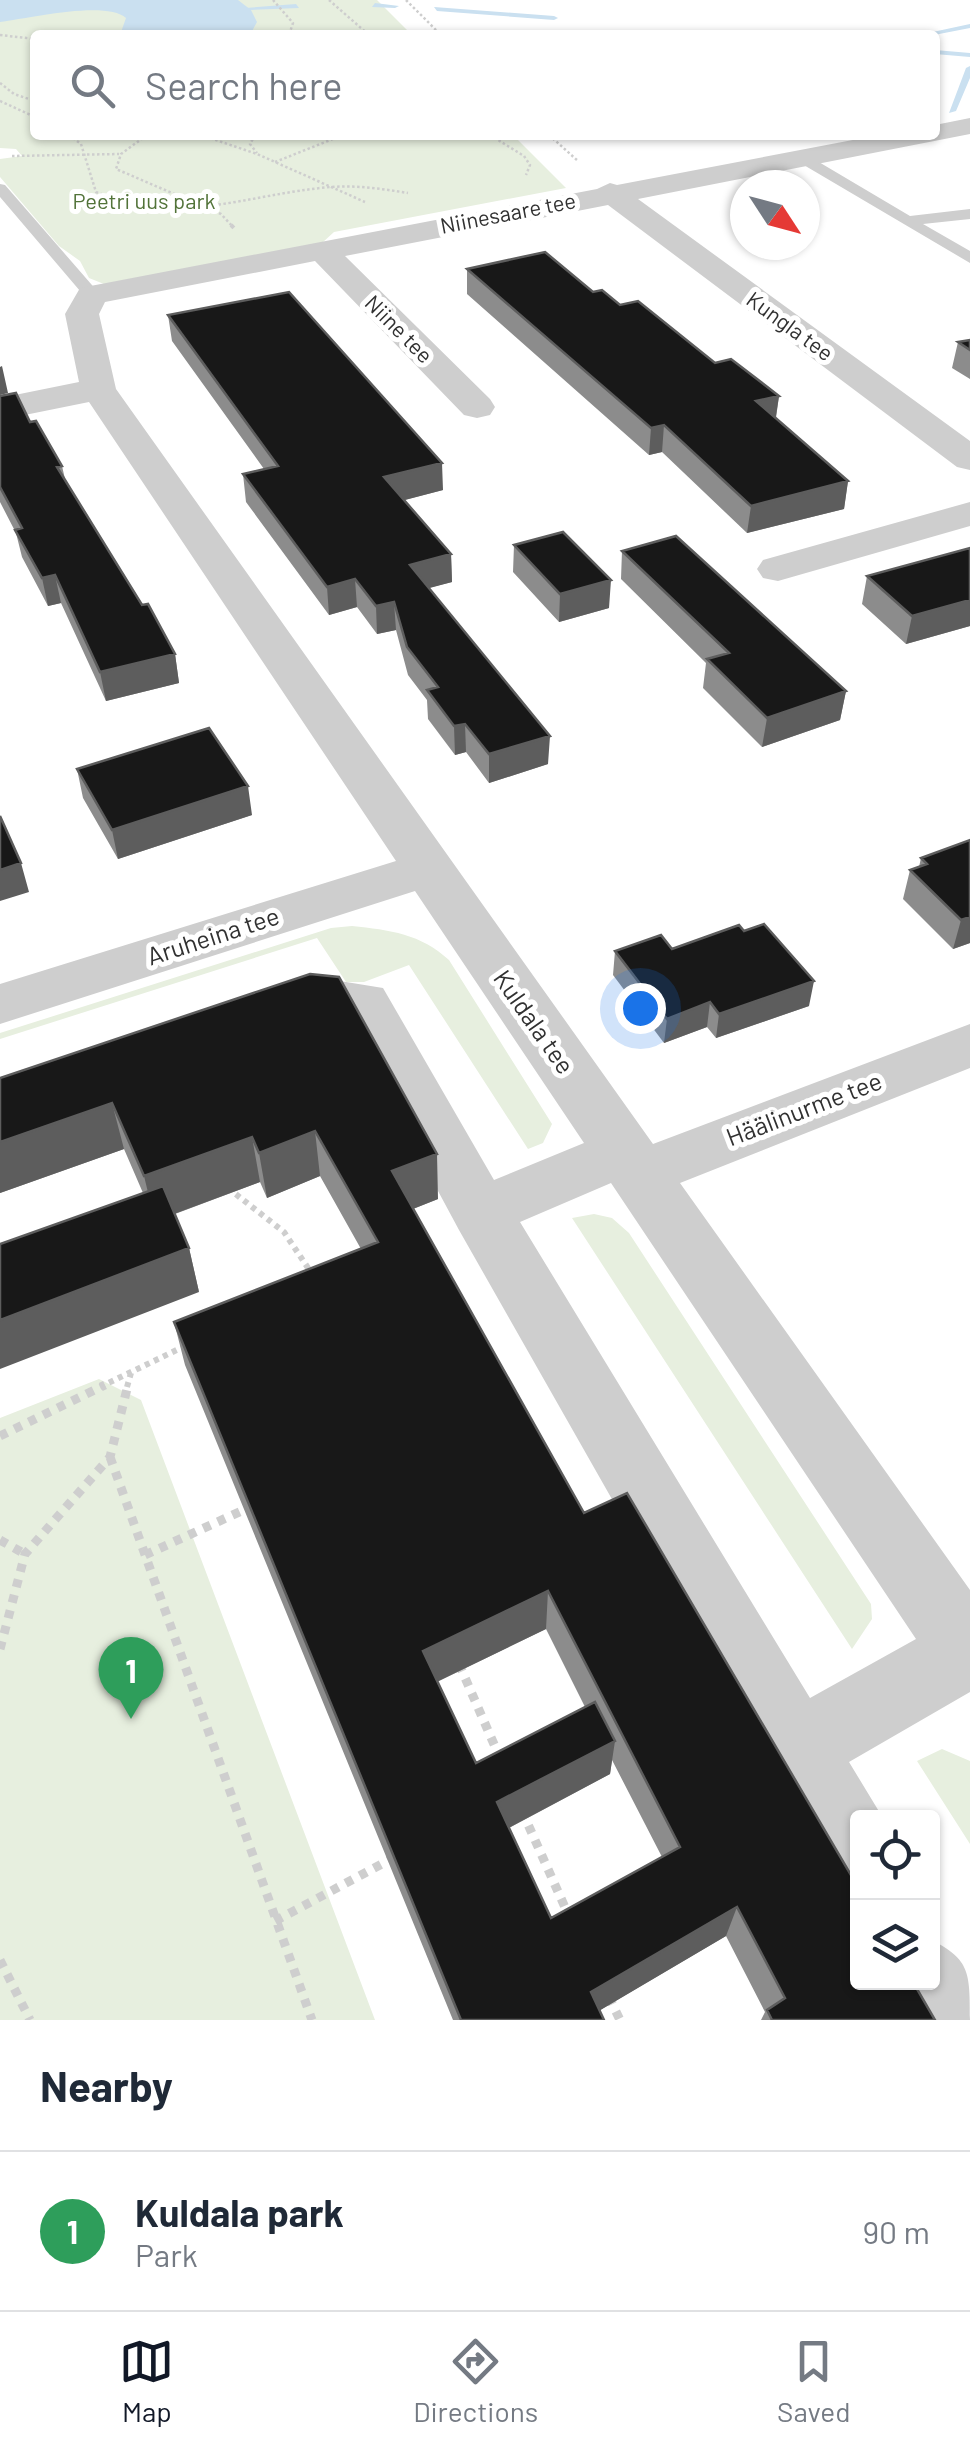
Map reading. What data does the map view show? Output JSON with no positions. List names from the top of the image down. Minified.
{"streets":{"street":["Niinesaare tee","Kungla tee","Niine tee","Aruheina tee","Kuldala tee","Häälinurme tee"]},"crossings":[["Niinesaare tee","Kungla tee"],["Niinesaare tee","Niine tee"],["Niinesaare tee","Kuldala tee"],["Aruheina tee","Kuldala tee"],["Kuldala tee","Häälinurme tee"]],"parks":["Peetri uus park"],"north":"bottom right","page":{"search":"Search here","pins":"1","heading":"Nearby","list":[{"mark":"1","name":"Kuldala park","note":"Park","value":"90 m"}],"nav":["Map","Directions","Saved"]}}
